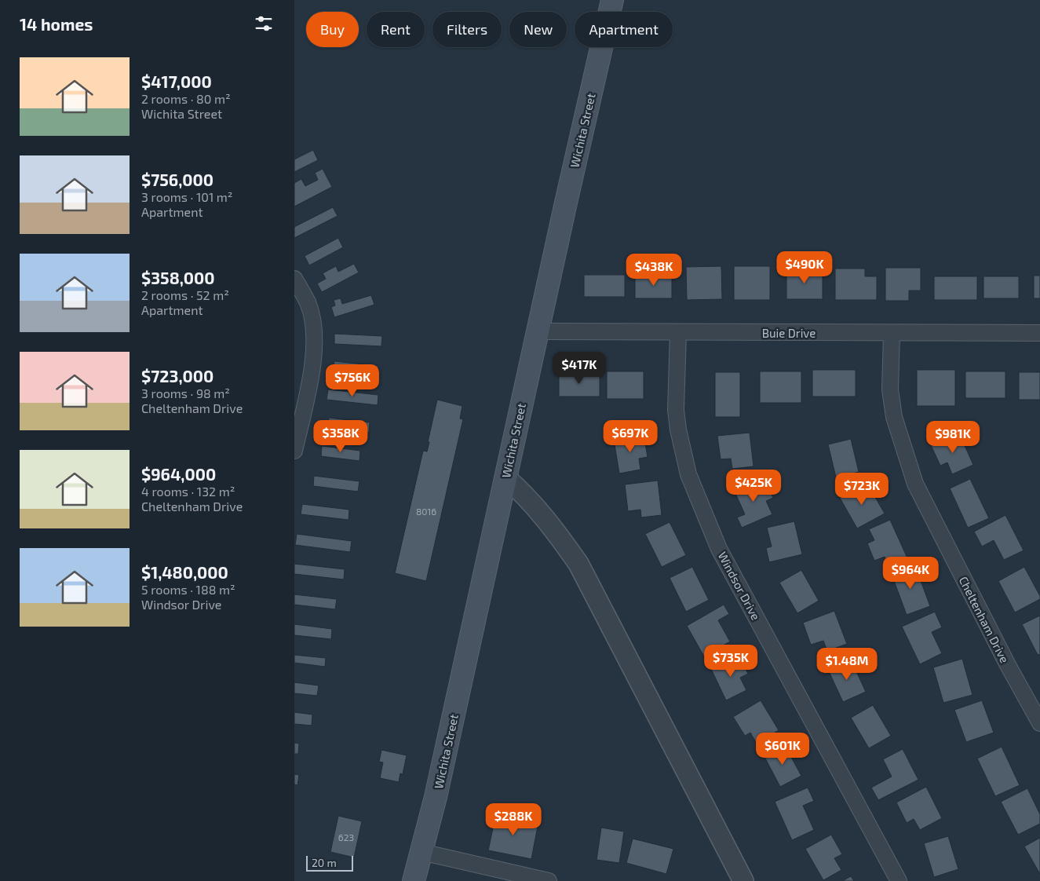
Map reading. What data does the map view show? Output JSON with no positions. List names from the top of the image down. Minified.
{"streets":{"main road":["Wichita Street"],"street":["Buie Drive","Windsor Drive","Cheltenham Drive"]},"crossings":[["Wichita Street","Buie Drive"],["Buie Drive","Windsor Drive"],["Buie Drive","Cheltenham Drive"]],"house_numbers":["8016","623"],"scale_bar":"20 m","page":{"heading":"14 homes","chip":["Buy","Rent","Filters","New","Apartment"],"list":[{"name":"$417,000","note":"2 rooms · 80 m² · Wichita Street"},{"name":"$756,000","note":"3 rooms · 101 m² · Apartment"},{"name":"$358,000","note":"2 rooms · 52 m² · Apartment"},{"name":"$723,000","note":"3 rooms · 98 m² · Cheltenham Drive"},{"name":"$964,000","note":"4 rooms · 132 m² · Cheltenham Drive"},{"name":"$1,480,000","note":"5 rooms · 188 m² · Windsor Drive"}],"price":["$490K","$438K","$417K","$756K","$358K","$697K","$981K","$425K","$723K","$964K","$735K","$1.48M","$601K","$288K"],"scale":"20 m"}}
